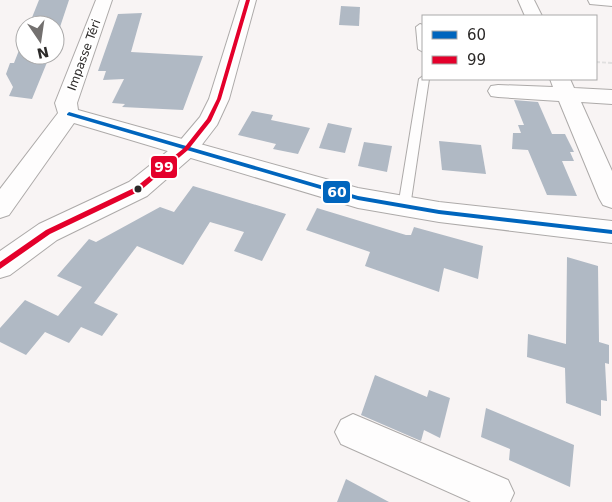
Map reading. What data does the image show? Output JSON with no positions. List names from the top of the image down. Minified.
{"streets":{"street":["Impasse Téri"]},"lines":["transit line 99","transit line 60"],"legend":["60","99"],"north":"bottom"}
